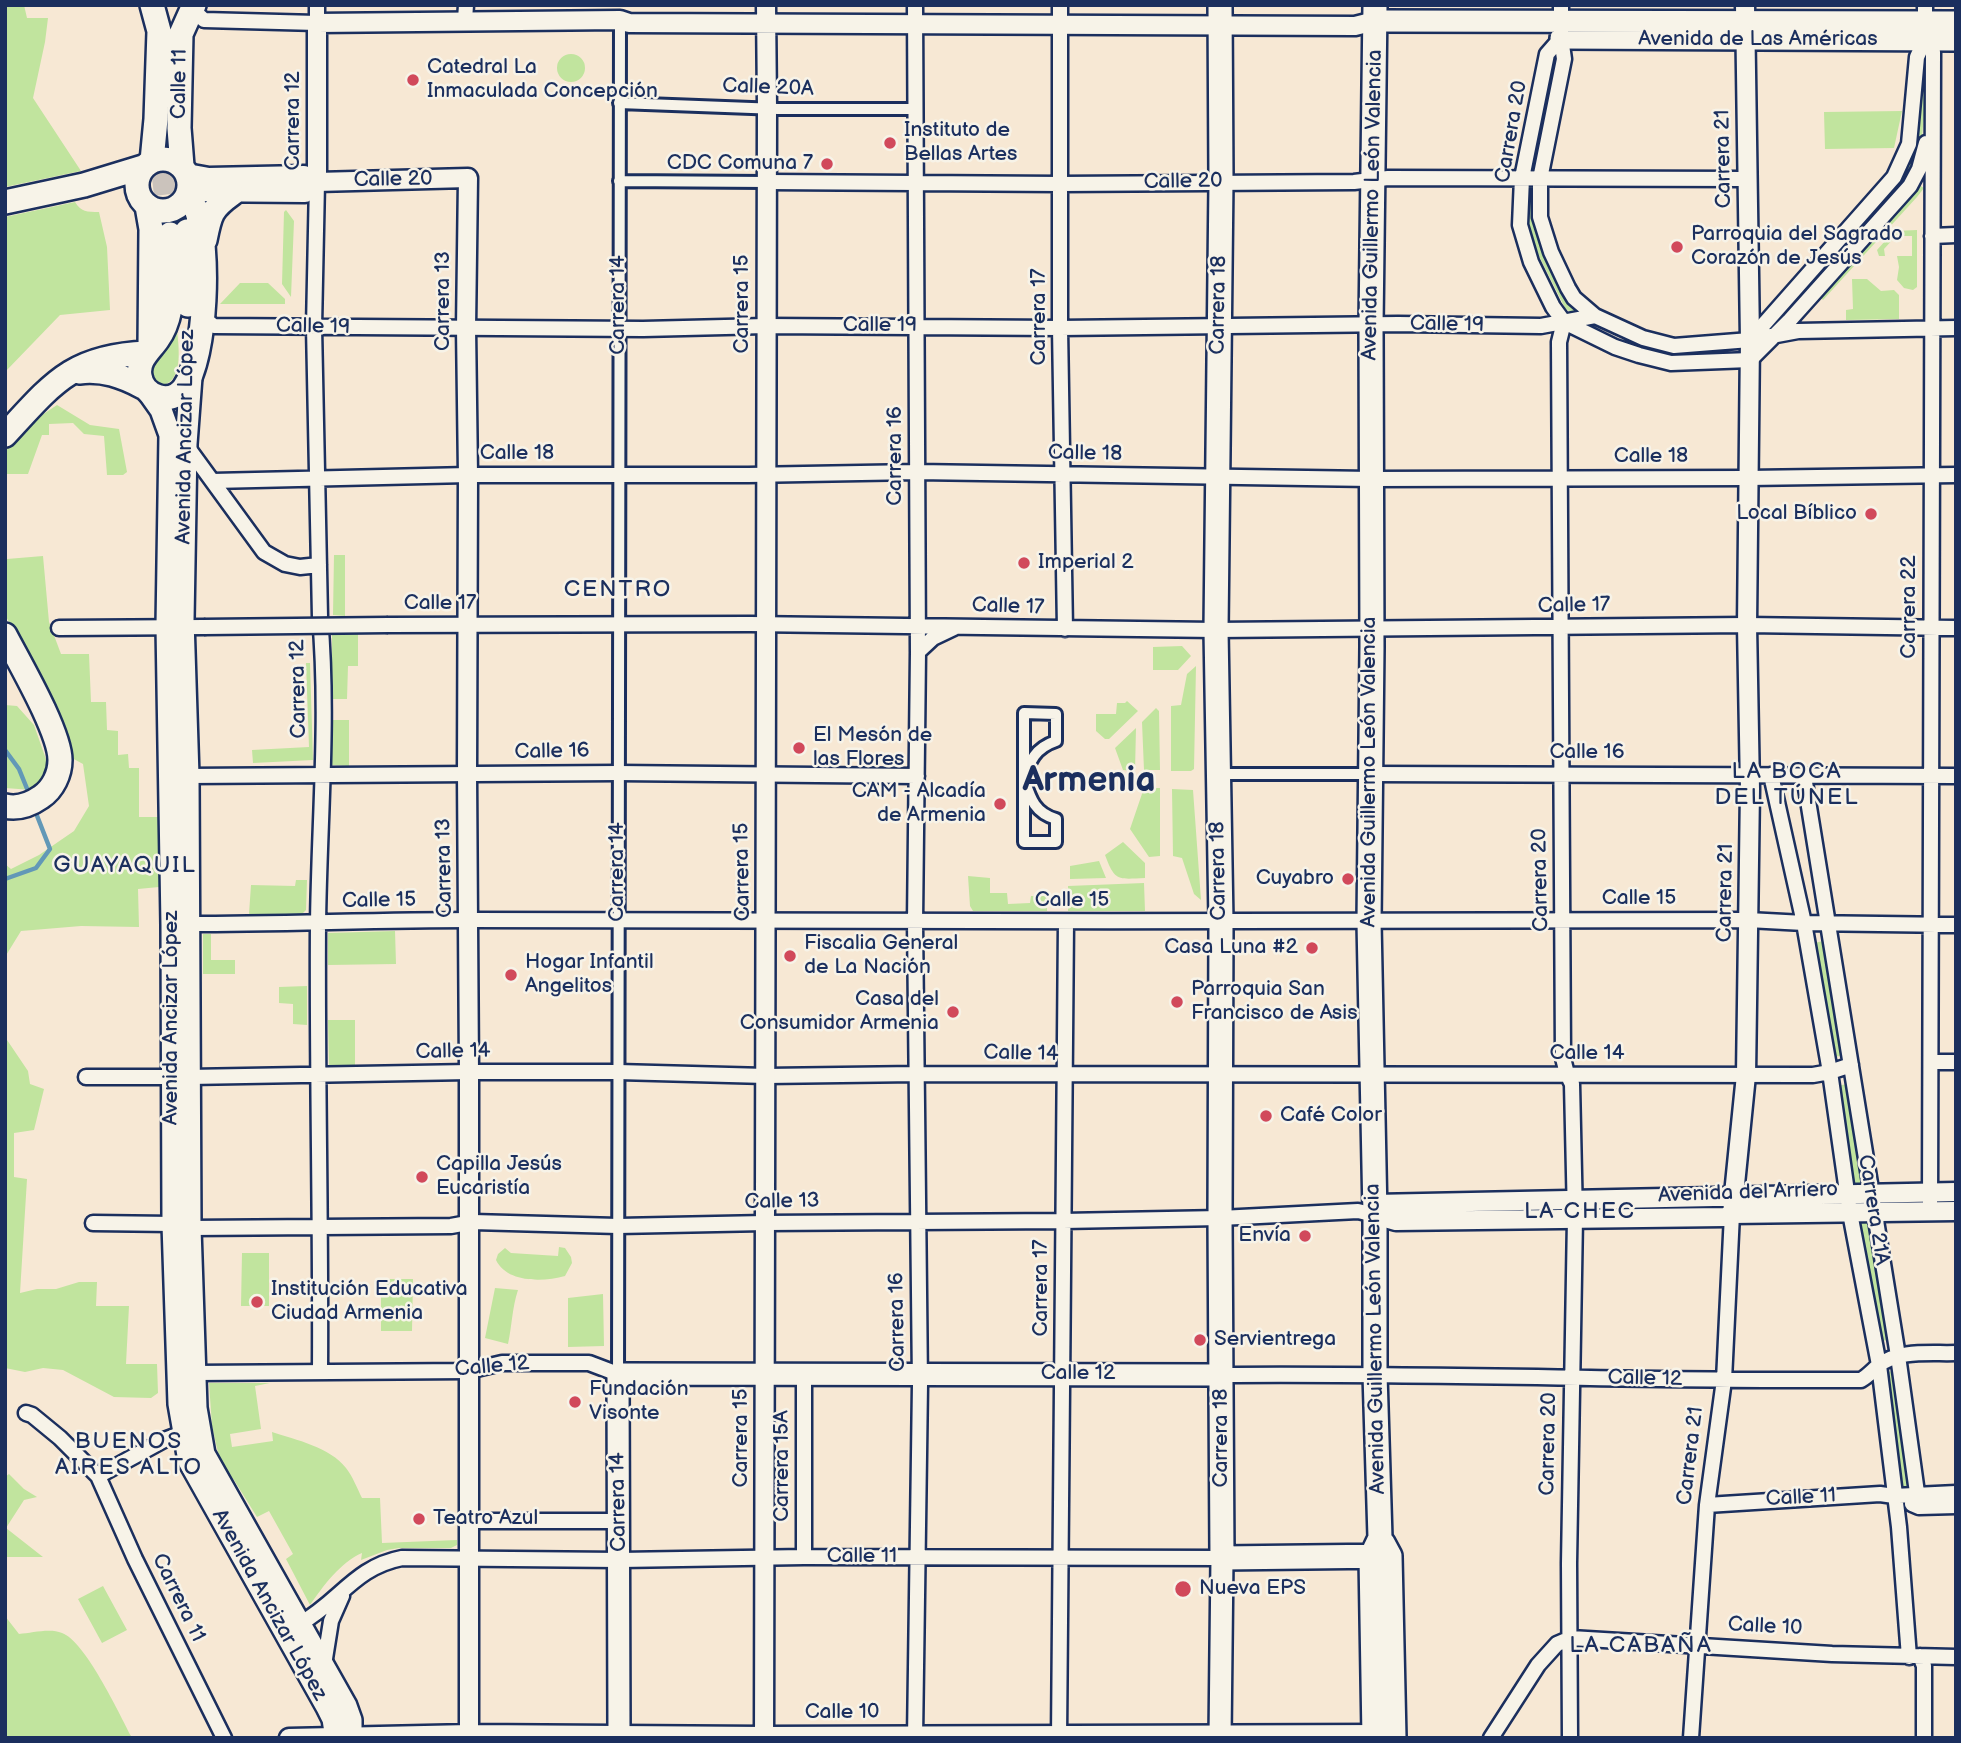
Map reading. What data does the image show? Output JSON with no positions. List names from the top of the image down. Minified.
{"streets":{"main road":["Avenida de Las Américas","Calle 11","Avenida Guillermo León Valencia","Carrera 14","Carrera 18","Avenida Ancizar López","Calle 12"],"street":["Calle 20A","Carrera 12","Carrera 20","Carrera 21","Calle 20","Carrera 13","Carrera 15","Carrera 17","Calle 19","Calle 18","Carrera 16","Calle 17","Carrera 22","Calle 16","Calle 15","Calle 14","Avenida del Arriero","Calle 13","Carrera 21A","Carrera 15A","Carrera 11","Calle 10"]},"crossings":[["Avenida de Las Américas","Carrera 20"],["Avenida de Las Américas","Carrera 21"],["Avenida de Las Américas","Avenida Guillermo León Valencia"],["Avenida de Las Américas","Carrera 22"],["Calle 11","Carrera 21"],["Calle 11","Calle 20"],["Calle 11","Avenida Guillermo León Valencia"],["Calle 11","Carrera 13"],["Calle 11","Carrera 15"],["Calle 11","Carrera 14"],["Calle 11","Carrera 18"],["Calle 11","Carrera 17"],["Calle 11","Avenida Ancizar López"],["Calle 11","Carrera 16"],["Calle 11","Carrera 21A"],["Calle 11","Carrera 15A"],["Calle 20A","Carrera 15"],["Calle 20A","Carrera 14"],["Calle 20A","Carrera 16"],["Carrera 12","Calle 20"],["Carrera 12","Calle 19"],["Carrera 12","Calle 18"],["Carrera 12","Calle 16"],["Carrera 12","Calle 15"],["Carrera 12","Calle 14"],["Carrera 12","Calle 13"],["Carrera 12","Calle 12"],["Carrera 20","Calle 20"],["Carrera 20","Calle 19"],["Carrera 20","Calle 18"],["Carrera 20","Calle 17"],["Carrera 20","Calle 16"],["Carrera 20","Calle 15"],["Carrera 20","Calle 14"],["Carrera 20","Avenida del Arriero"],["Carrera 20","Calle 12"],["Carrera 20","Calle 10"],["Carrera 21","Calle 20"],["Carrera 21","Calle 18"],["Carrera 21","Calle 17"],["Carrera 21","Calle 16"],["Carrera 21","Calle 15"],["Carrera 21","Calle 14"],["Carrera 21","Avenida del Arriero"],["Carrera 21","Calle 12"],["Carrera 21","Calle 10"],["Calle 20","Avenida Guillermo León Valencia"],["Calle 20","Carrera 13"],["Calle 20","Carrera 15"],["Calle 20","Carrera 14"],["Calle 20","Carrera 18"],["Calle 20","Carrera 17"],["Calle 20","Carrera 16"],["Avenida Guillermo León Valencia","Calle 19"],["Avenida Guillermo León Valencia","Calle 18"],["Avenida Guillermo León Valencia","Calle 17"],["Avenida Guillermo León Valencia","Calle 16"],["Avenida Guillermo León Valencia","Calle 15"],["Avenida Guillermo León Valencia","Calle 14"],["Avenida Guillermo León Valencia","Avenida del Arriero"],["Avenida Guillermo León Valencia","Calle 13"],["Avenida Guillermo León Valencia","Calle 12"],["Avenida Guillermo León Valencia","Calle 10"],["Carrera 13","Calle 19"],["Carrera 13","Calle 18"],["Carrera 13","Calle 17"],["Carrera 13","Calle 16"],["Carrera 13","Calle 15"],["Carrera 13","Calle 14"],["Carrera 13","Calle 13"],["Carrera 13","Calle 12"],["Carrera 13","Calle 10"],["Carrera 15","Calle 19"],["Carrera 15","Calle 18"],["Carrera 15","Calle 17"],["Carrera 15","Calle 16"],["Carrera 15","Calle 15"],["Carrera 15","Calle 14"],["Carrera 15","Calle 13"],["Carrera 15","Calle 12"],["Carrera 15","Calle 10"],["Carrera 14","Calle 19"],["Carrera 14","Calle 18"],["Carrera 14","Calle 17"],["Carrera 14","Calle 16"],["Carrera 14","Calle 15"],["Carrera 14","Calle 14"],["Carrera 14","Calle 13"],["Carrera 14","Calle 12"],["Carrera 14","Calle 10"],["Carrera 18","Calle 19"],["Carrera 18","Calle 18"],["Carrera 18","Calle 17"],["Carrera 18","Calle 16"],["Carrera 18","Calle 15"],["Carrera 18","Calle 14"],["Carrera 18","Calle 13"],["Carrera 18","Calle 12"],["Carrera 18","Calle 10"],["Carrera 17","Calle 19"],["Carrera 17","Calle 18"],["Carrera 17","Calle 17"],["Carrera 17","Calle 15"],["Carrera 17","Calle 14"],["Carrera 17","Calle 13"],["Carrera 17","Calle 12"],["Carrera 17","Calle 10"],["Calle 19","Carrera 16"],["Avenida Ancizar López","Calle 17"],["Avenida Ancizar López","Calle 16"],["Avenida Ancizar López","Calle 15"],["Avenida Ancizar López","Calle 14"],["Avenida Ancizar López","Calle 13"],["Avenida Ancizar López","Calle 12"],["Avenida Ancizar López","Calle 10"],["Calle 18","Carrera 16"],["Calle 18","Carrera 22"],["Carrera 16","Calle 17"],["Carrera 16","Calle 16"],["Carrera 16","Calle 15"],["Carrera 16","Calle 14"],["Carrera 16","Calle 13"],["Carrera 16","Calle 12"],["Carrera 16","Calle 10"],["Calle 17","Carrera 22"],["Carrera 22","Calle 16"],["Carrera 22","Calle 15"],["Carrera 22","Avenida del Arriero"],["Calle 16","Carrera 21A"],["Calle 15","Carrera 21A"],["Calle 14","Carrera 21A"],["Avenida del Arriero","Calle 13"],["Avenida del Arriero","Carrera 21A"],["Carrera 21A","Calle 12"],["Carrera 21A","Calle 10"],["Calle 12","Carrera 15A"]],"districts":["CENTRO","LA BOCA DEL TÚNEL","Armenia","GUAYAQUIL","LA CHEC","BUENOS AIRES ALTO","LA CABAÑA"],"places":["Catedral La Inmaculada Concepción","Instituto de Bellas Artes","CDC Comuna 7","Parroquia del Sagrado Corazón de Jesús","Local Bíblico","Imperial 2","El Mesón de las Flores","CAM - Alcadía de Armenia","Cuyabro","Casa Luna #2","Fiscalia General de La Nación","Hogar Infantil Angelitos","Parroquia San Francisco de Asis","Casa del Consumidor Armenia","Café Color","Capilla Jesús Eucaristía","Envía","Institución Educativa Ciudad Armenia","Servientrega","Fundación Visonte","Teatro Azul","Nueva EPS"]}
